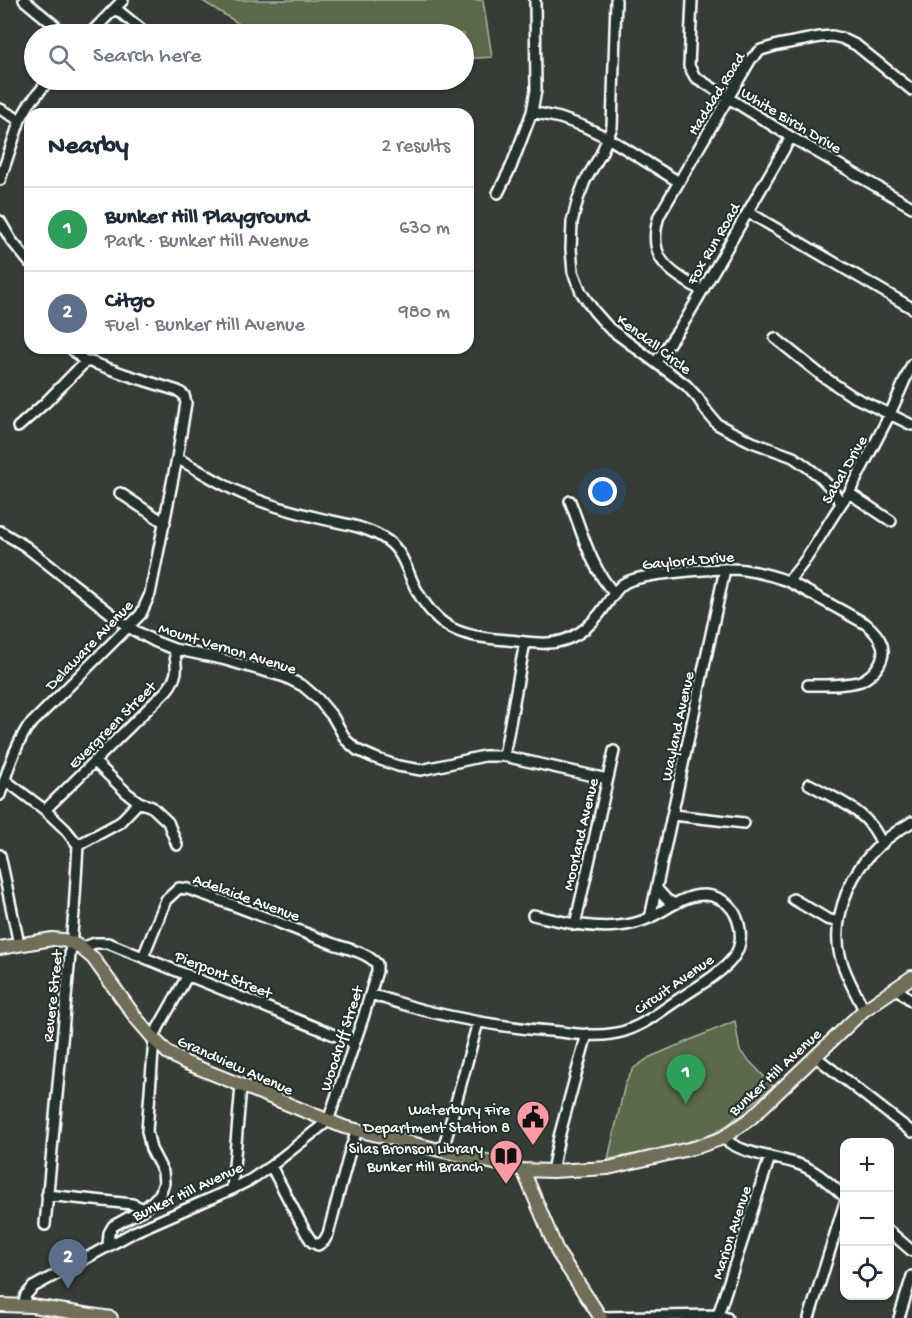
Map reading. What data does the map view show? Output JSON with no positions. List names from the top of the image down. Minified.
{"streets":{"main road":["Grandview Avenue","Bunker Hill Avenue"],"street":["Haddad Road","White Birch Drive","Fox Run Road","Kendall Circle","Sabal Drive","Gaylord Drive","Delaware Avenue","Mount Vernon Avenue","Evergreen Street","Wayland Avenue","Moorland Avenue","Adelaide Avenue","Pierpont Street","Circuit Avenue","Revere Street","Woodruff Street","Marion Avenue"]},"crossings":[["Haddad Road","White Birch Drive"],["Haddad Road","Fox Run Road"],["White Birch Drive","Fox Run Road"],["Fox Run Road","Kendall Circle"],["Kendall Circle","Sabal Drive"],["Sabal Drive","Gaylord Drive"],["Gaylord Drive","Delaware Avenue"],["Gaylord Drive","Wayland Avenue"],["Delaware Avenue","Mount Vernon Avenue"],["Mount Vernon Avenue","Evergreen Street"],["Mount Vernon Avenue","Moorland Avenue"],["Wayland Avenue","Circuit Avenue"],["Moorland Avenue","Circuit Avenue"],["Adelaide Avenue","Pierpont Street"],["Adelaide Avenue","Woodruff Street"],["Pierpont Street","Revere Street"],["Pierpont Street","Woodruff Street"],["Pierpont Street","Grandview Avenue"],["Circuit Avenue","Woodruff Street"],["Revere Street","Grandview Avenue"],["Woodruff Street","Grandview Avenue"],["Woodruff Street","Bunker Hill Avenue"],["Grandview Avenue","Bunker Hill Avenue"]],"places":{"public building":["Waterbury Fire Department Station 8"],"library":["Silas Bronson Library Bunker Hill Branch"]},"page":{"search":"Search here","heading":["Nearby","2 results"],"list":[{"mark":"1","name":"Bunker Hill Playground","note":"Park · Bunker Hill Avenue","value":"630 m"},{"mark":"2","name":"Citgo","note":"Fuel · Bunker Hill Avenue","value":"980 m"}],"pins":["1","2"],"map_buttons":["+","−"]}}
